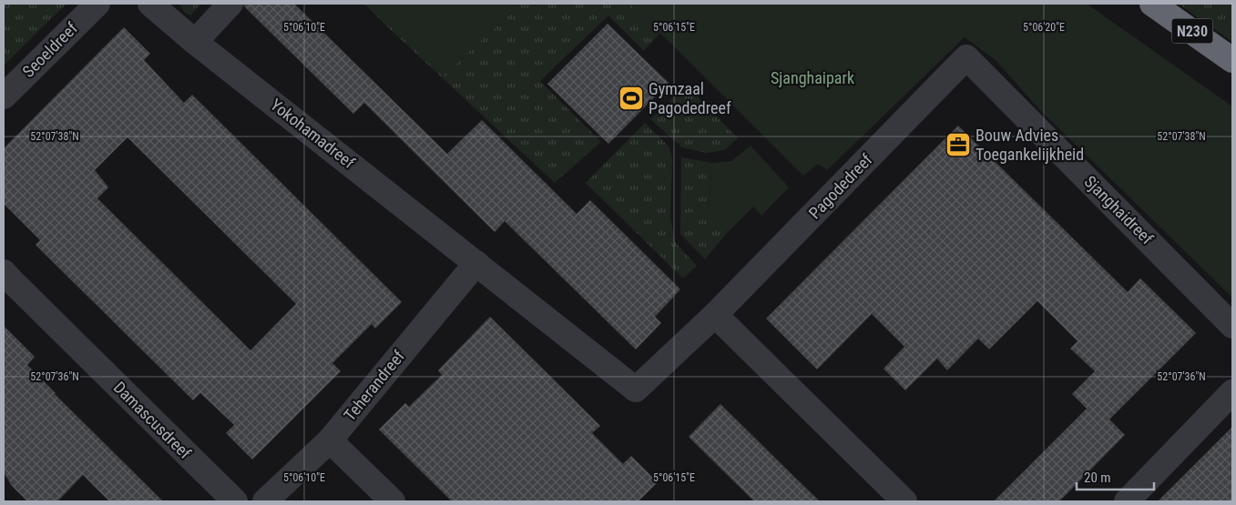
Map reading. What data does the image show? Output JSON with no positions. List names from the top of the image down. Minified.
{"streets":{"highway":["N230"],"street":["Seoeldreef","Yokohamadreef","Pagodedreef","Sjanghaidreef","Teherandreef","Damascusdreef"]},"crossings":[["Yokohamadreef","Pagodedreef"],["Yokohamadreef","Teherandreef"],["Pagodedreef","Sjanghaidreef"],["Pagodedreef","Teherandreef"]],"parks":["Sjanghaipark"],"places":{"sports":["Gymzaal Pagodedreef"],"office":["Bouw Advies Toegankelijkheid"]},"scale_bar":"20 m","coordinates":["5°06'10\"E","5°06'15\"E","5°06'20\"E","52°07'38\"N","52°07'36\"N"]}
